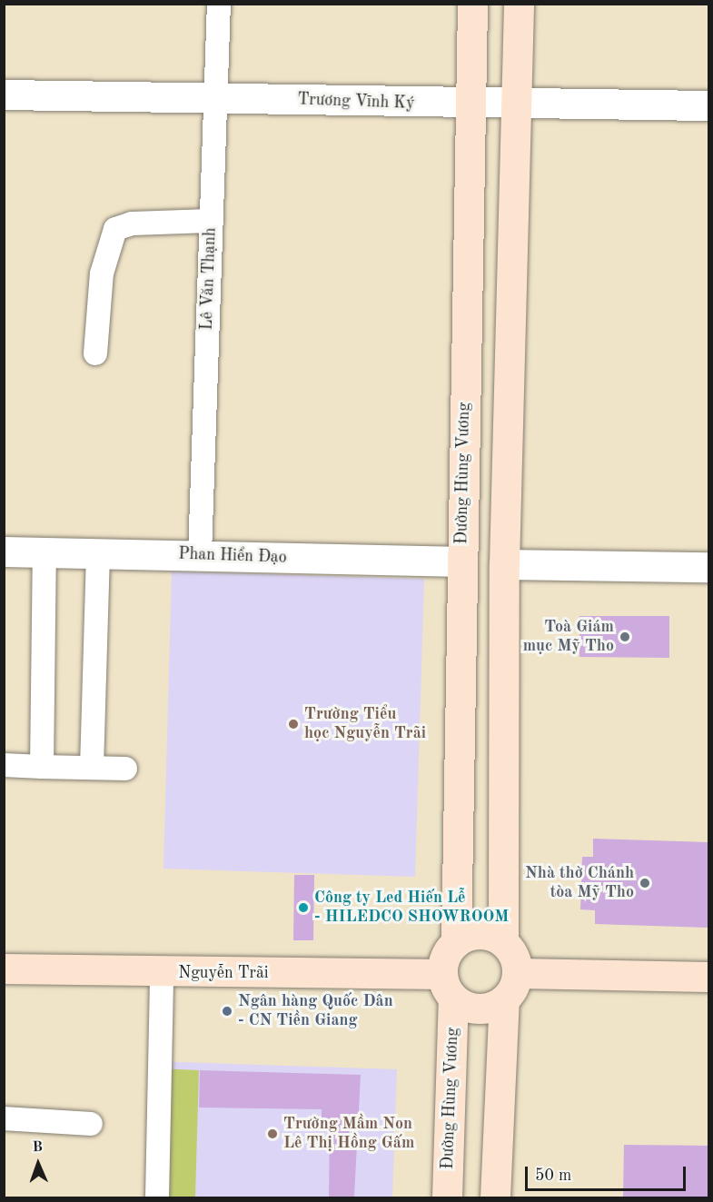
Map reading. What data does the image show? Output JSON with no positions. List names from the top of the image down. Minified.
{"streets":{"main road":["Đường Hùng Vương","Nguyễn Trãi"],"street":["Trương Vĩnh Ký","Lê Văn Thạnh","Phan Hiển Đạo"]},"crossings":[["Trương Vĩnh Ký","Lê Văn Thạnh"],["Trương Vĩnh Ký","Đường Hùng Vương"],["Lê Văn Thạnh","Phan Hiển Đạo"],["Đường Hùng Vương","Phan Hiển Đạo"],["Đường Hùng Vương","Nguyễn Trãi"]],"places":["Toà Giám mục Mỹ Tho","Trường Tiểu học Nguyễn Trãi","Nhà thờ Chánh tòa Mỹ Tho","Công ty Led Hiến Lễ - HILEDCO SHOWROOM","Ngân hàng Quốc Dân - CN Tiền Giang","Trường Mầm Non Lê Thị Hồng Gấm"],"scale_bar":"50 m","north":"top"}
